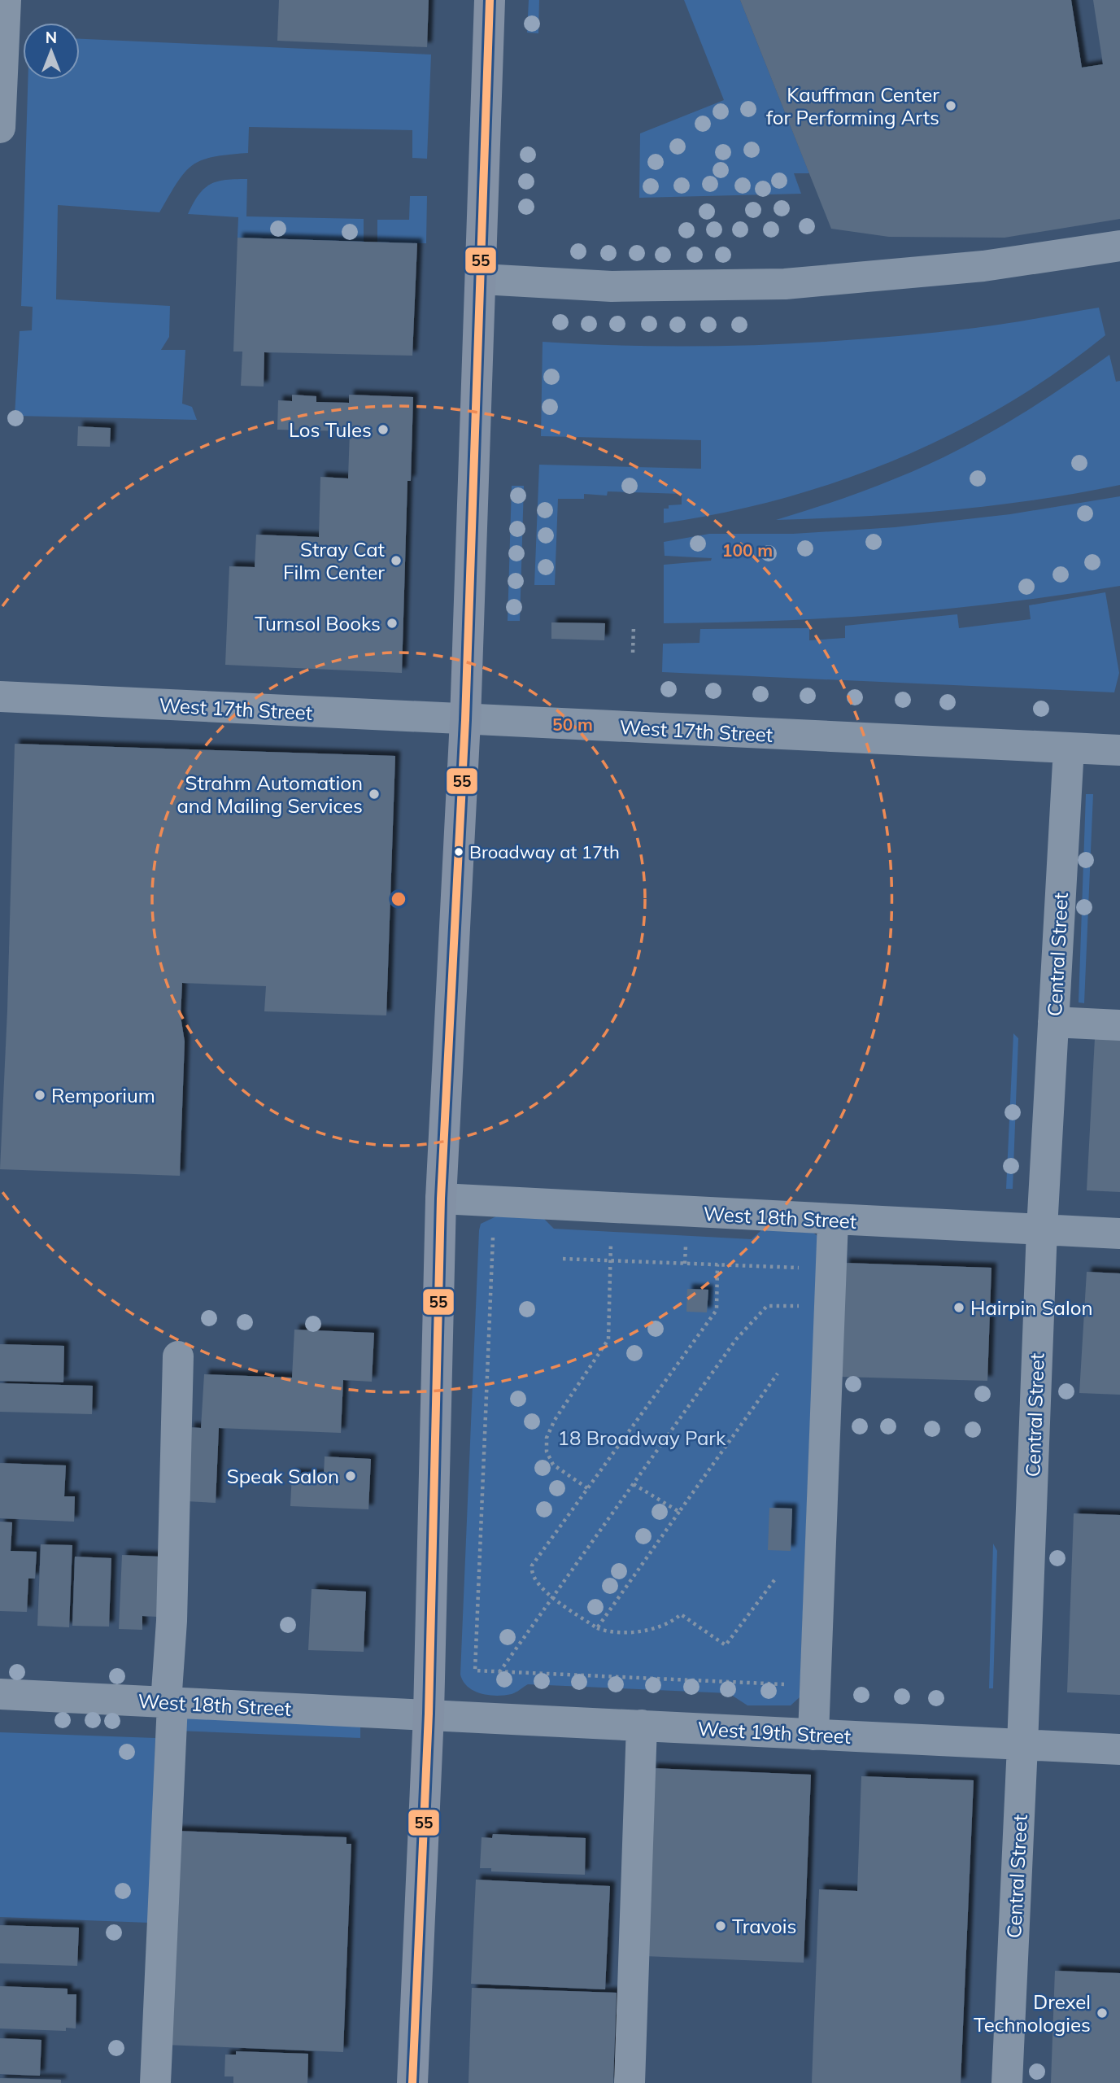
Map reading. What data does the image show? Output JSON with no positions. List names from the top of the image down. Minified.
{"streets":{"street":["West 17th Street","Central Street","West 18th Street","West 19th Street"]},"crossings":[["West 17th Street","Central Street"],["Central Street","West 18th Street"],["Central Street","West 19th Street"],["West 18th Street","West 19th Street"]],"parks":["18 Broadway Park"],"places":["Kauffman Center for Performing Arts","Los Tules","Stray Cat Film Center","Turnsol Books","Strahm Automation and Mailing Services","Broadway at 17th","Remporium","Hairpin Salon","Speak Salon","Travois","Drexel Technologies"],"lines":["transit line 55"],"north":"top","rings":["100 m","50 m"]}
